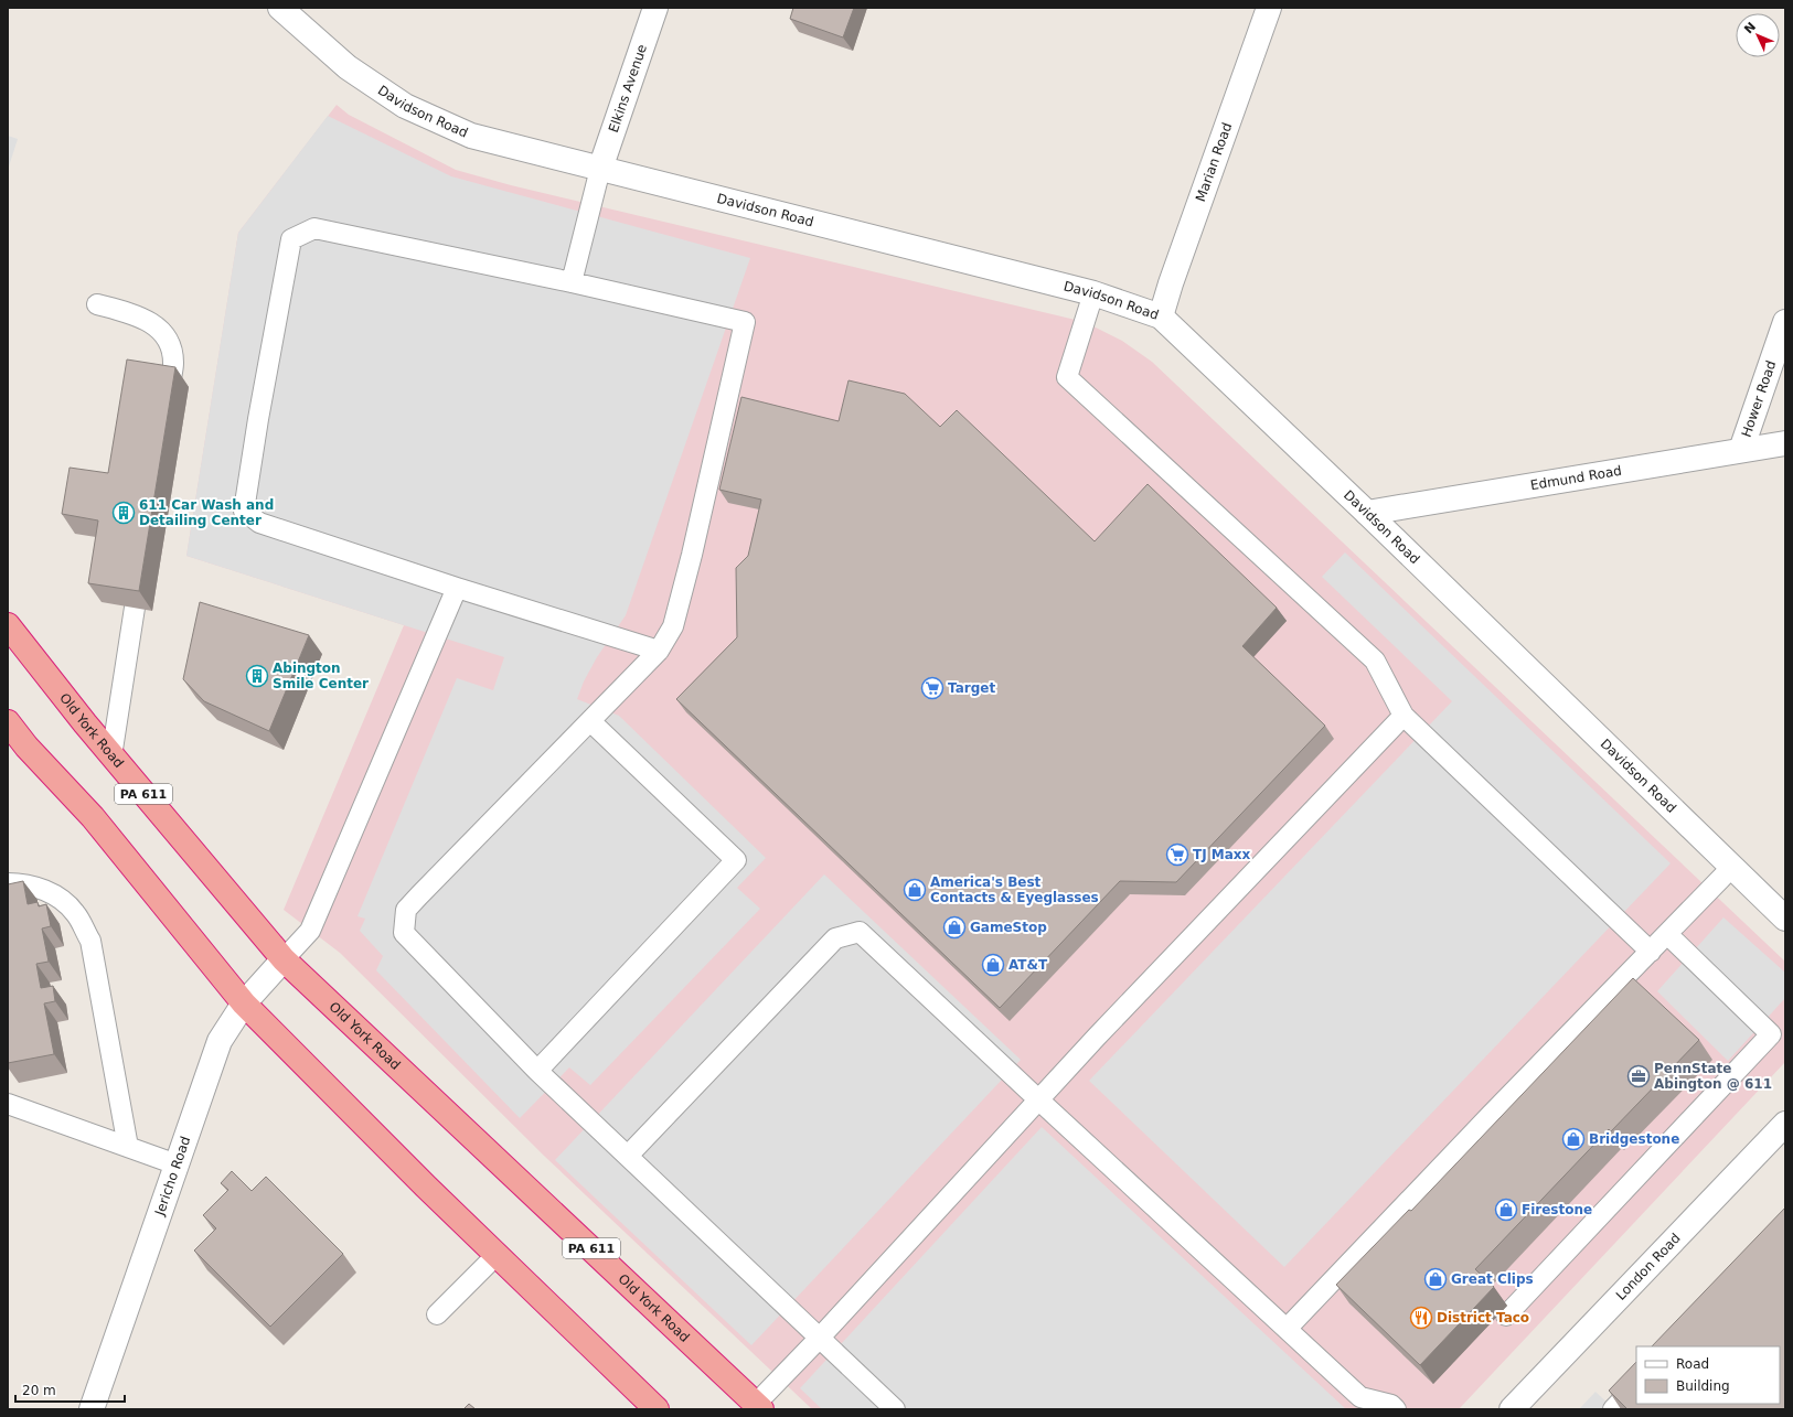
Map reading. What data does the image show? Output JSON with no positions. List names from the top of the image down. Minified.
{"streets":{"highway":["Old York Road","PA 611"],"street":["Elkins Avenue","Davidson Road","Marian Road","Hower Road","Edmund Road","Jericho Road","London Road"]},"crossings":[["Elkins Avenue","Davidson Road"],["Davidson Road","Marian Road"],["Davidson Road","Edmund Road"],["Hower Road","Edmund Road"],["Old York Road","Jericho Road"]],"places":{"building":["611 Car Wash and Detailing Center","Abington Smile Center"],"supermarket":["Target","TJ Maxx"],"shop":["America's Best Contacts & Eyeglasses","GameStop","AT&T","Bridgestone","Firestone","Great Clips"],"office":["PennState Abington @ 611"],"restaurant":["District Taco"]},"legend":["Road","Building"],"scale_bar":"20 m","north":"top left"}
